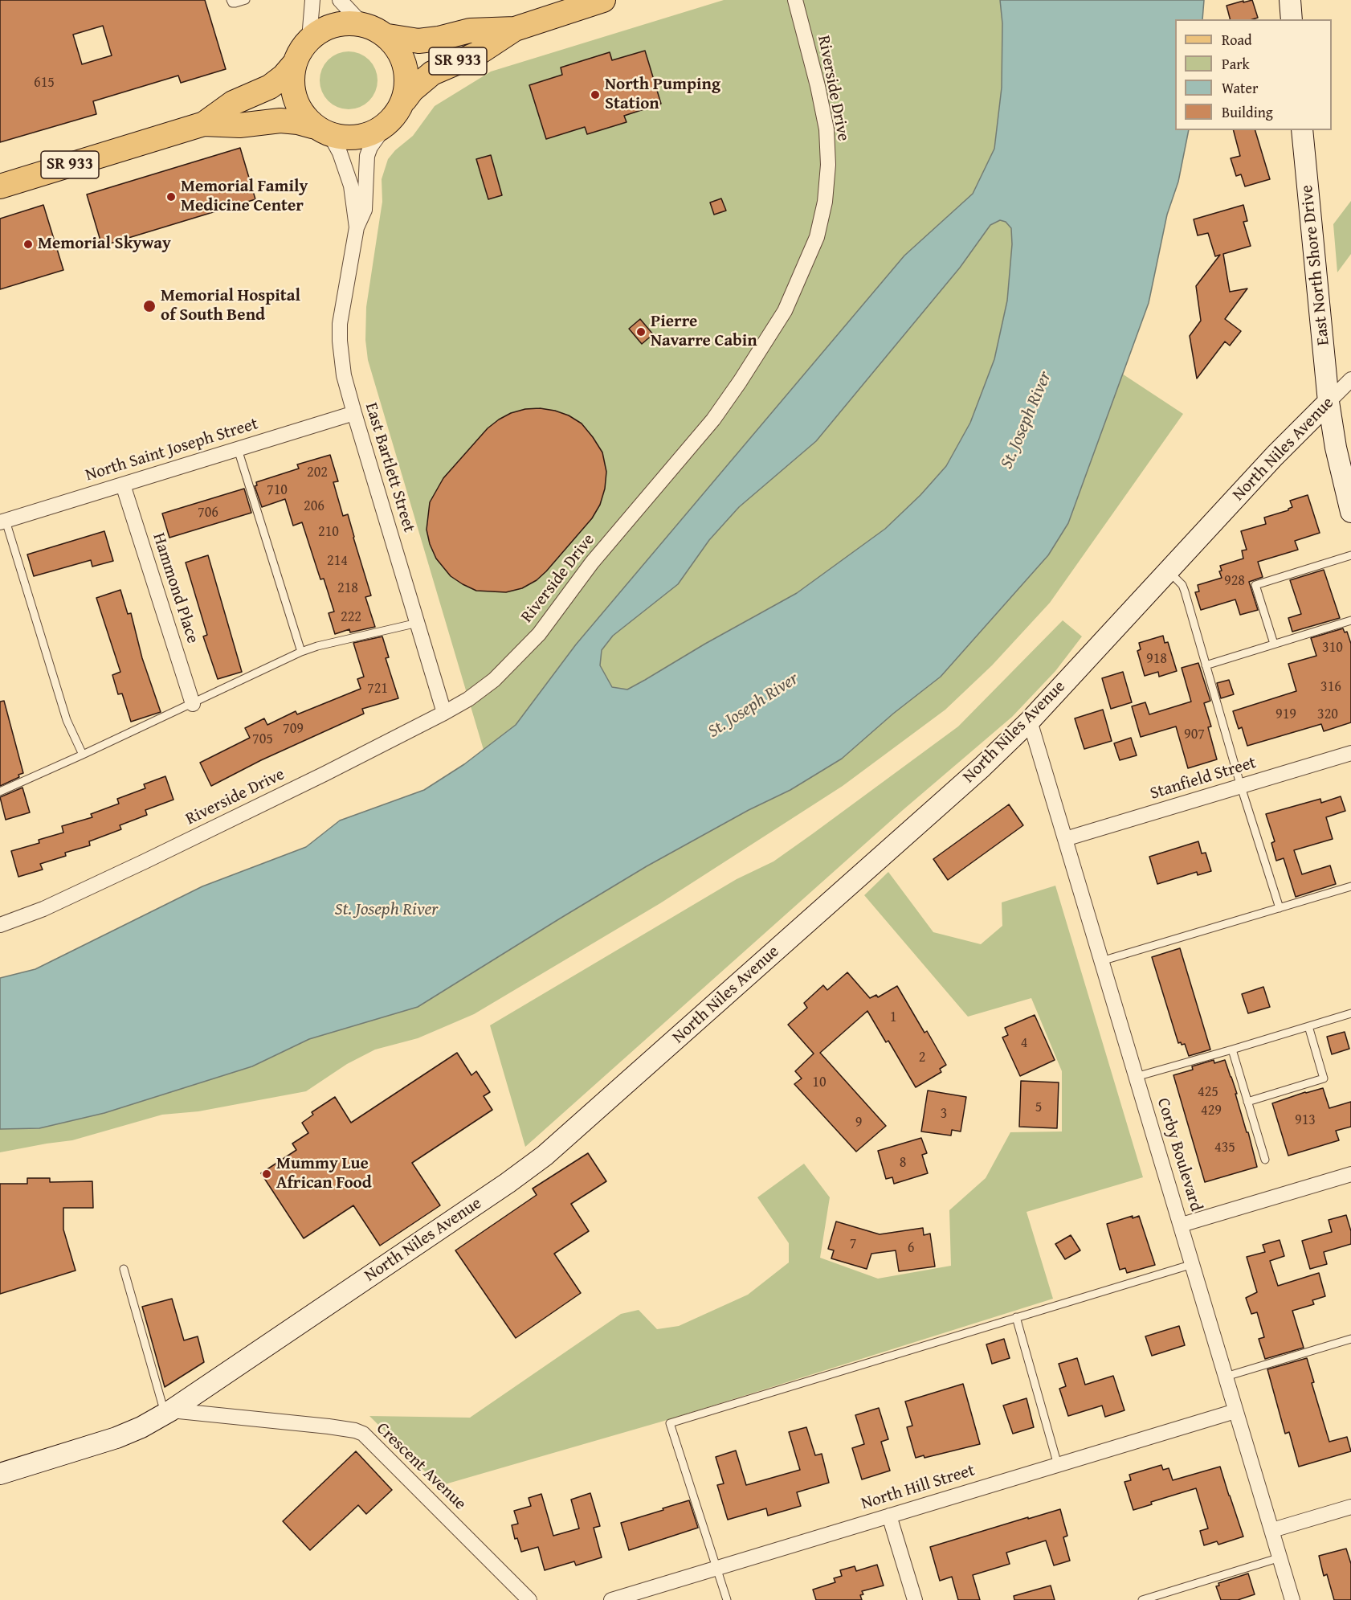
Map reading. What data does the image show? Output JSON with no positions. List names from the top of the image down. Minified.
{"streets":{"main road":["SR 933"],"street":["Riverside Drive","East North Shore Drive","North Niles Avenue","North Saint Joseph Street","East Bartlett Street","Hammond Place","Stanfield Street","Corby Boulevard","Crescent Avenue","North Hill Street"]},"crossings":[["SR 933","East Bartlett Street"],["Riverside Drive","East Bartlett Street"],["East North Shore Drive","North Niles Avenue"],["North Niles Avenue","Corby Boulevard"],["North Niles Avenue","Crescent Avenue"],["North Saint Joseph Street","East Bartlett Street"],["North Saint Joseph Street","Hammond Place"],["Stanfield Street","Corby Boulevard"],["Corby Boulevard","North Hill Street"]],"water":["St. Joseph River"],"places":["North Pumping Station","Memorial Family Medicine Center","Memorial Skyway","Memorial Hospital of South Bend","Pierre Navarre Cabin","Mummy Lue African Food"],"house_numbers":["615","202","710","206","706","210","214","928","218","222","310","918","316","721","919","320","709","907","705","1","4","2","10","425","5","429","3","913","9","435","8","7","6"],"legend":["Road","Park","Water","Building"]}
